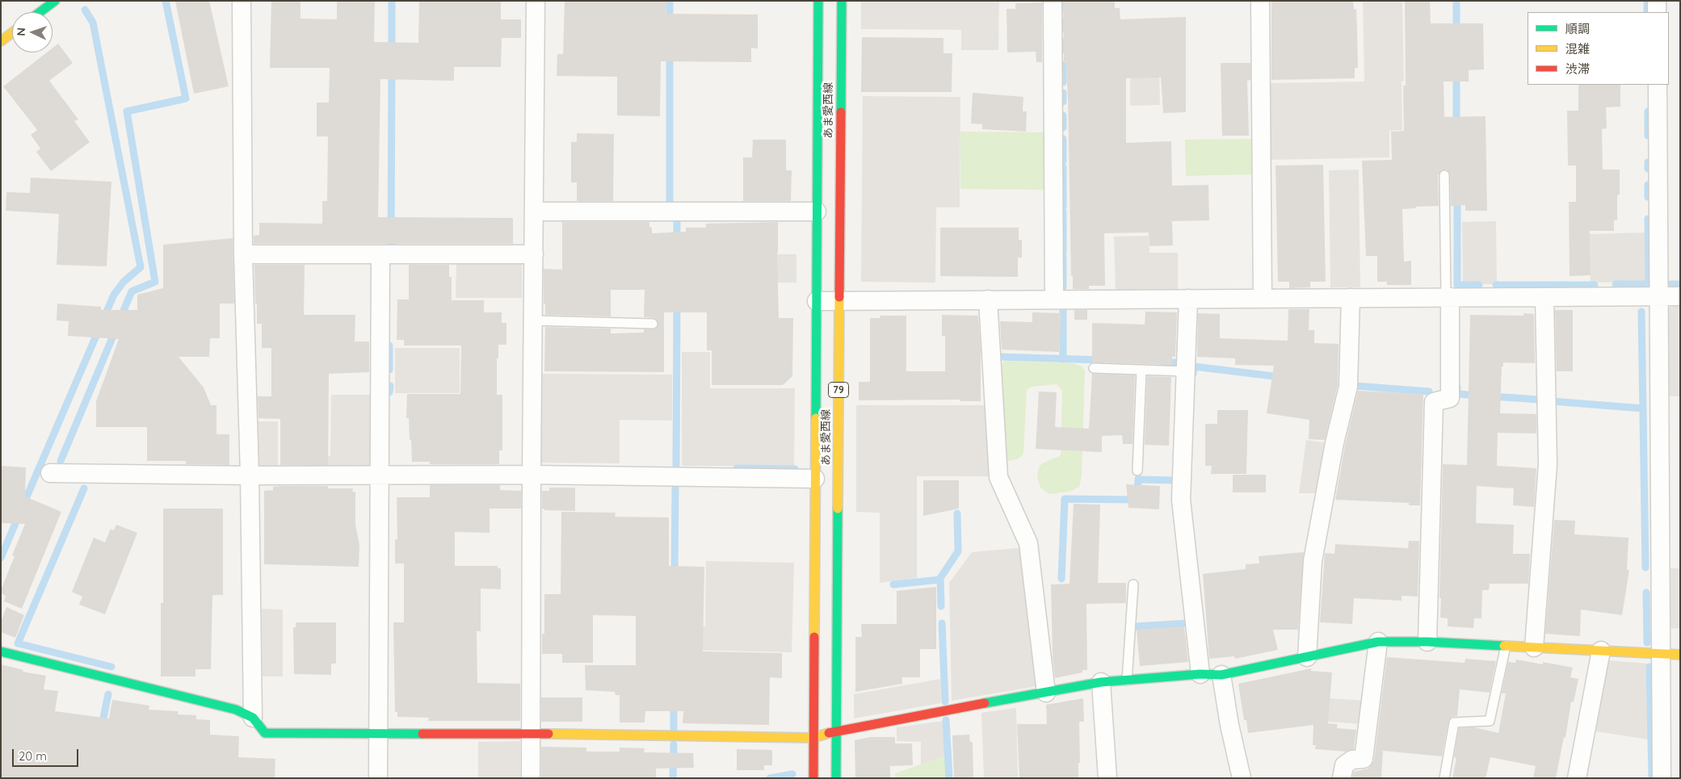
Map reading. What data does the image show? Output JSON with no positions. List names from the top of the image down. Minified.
{"streets":{"street":["あま愛西線","79"]},"legend":["順調","混雑","渋滞"],"scale_bar":"20 m","north":"left"}
